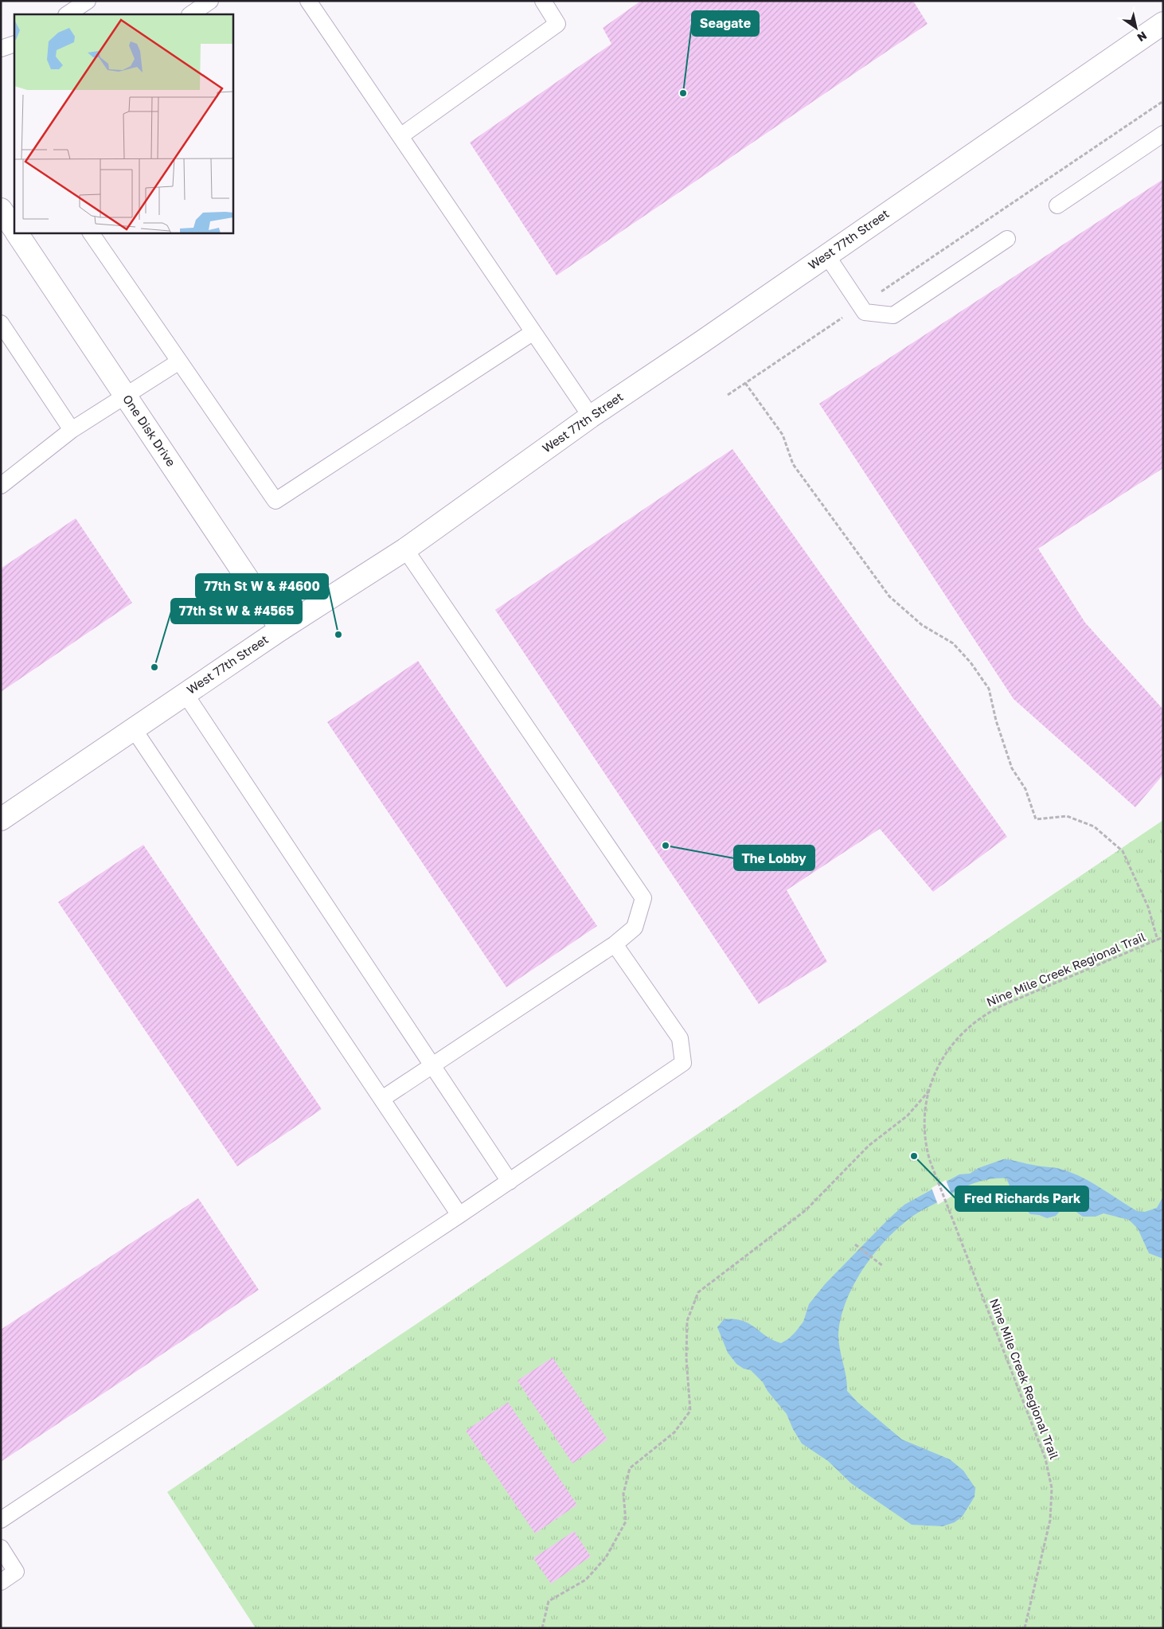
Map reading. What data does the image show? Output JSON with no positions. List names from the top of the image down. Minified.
{"streets":{"street":["West 77th Street","One Disk Drive"],"path":["Nine Mile Creek Regional Trail"]},"crossings":[["West 77th Street","One Disk Drive"]],"places":["Seagate","77th St W & #4600","77th St W & #4565","The Lobby","Fred Richards Park"],"north":"bottom right"}
